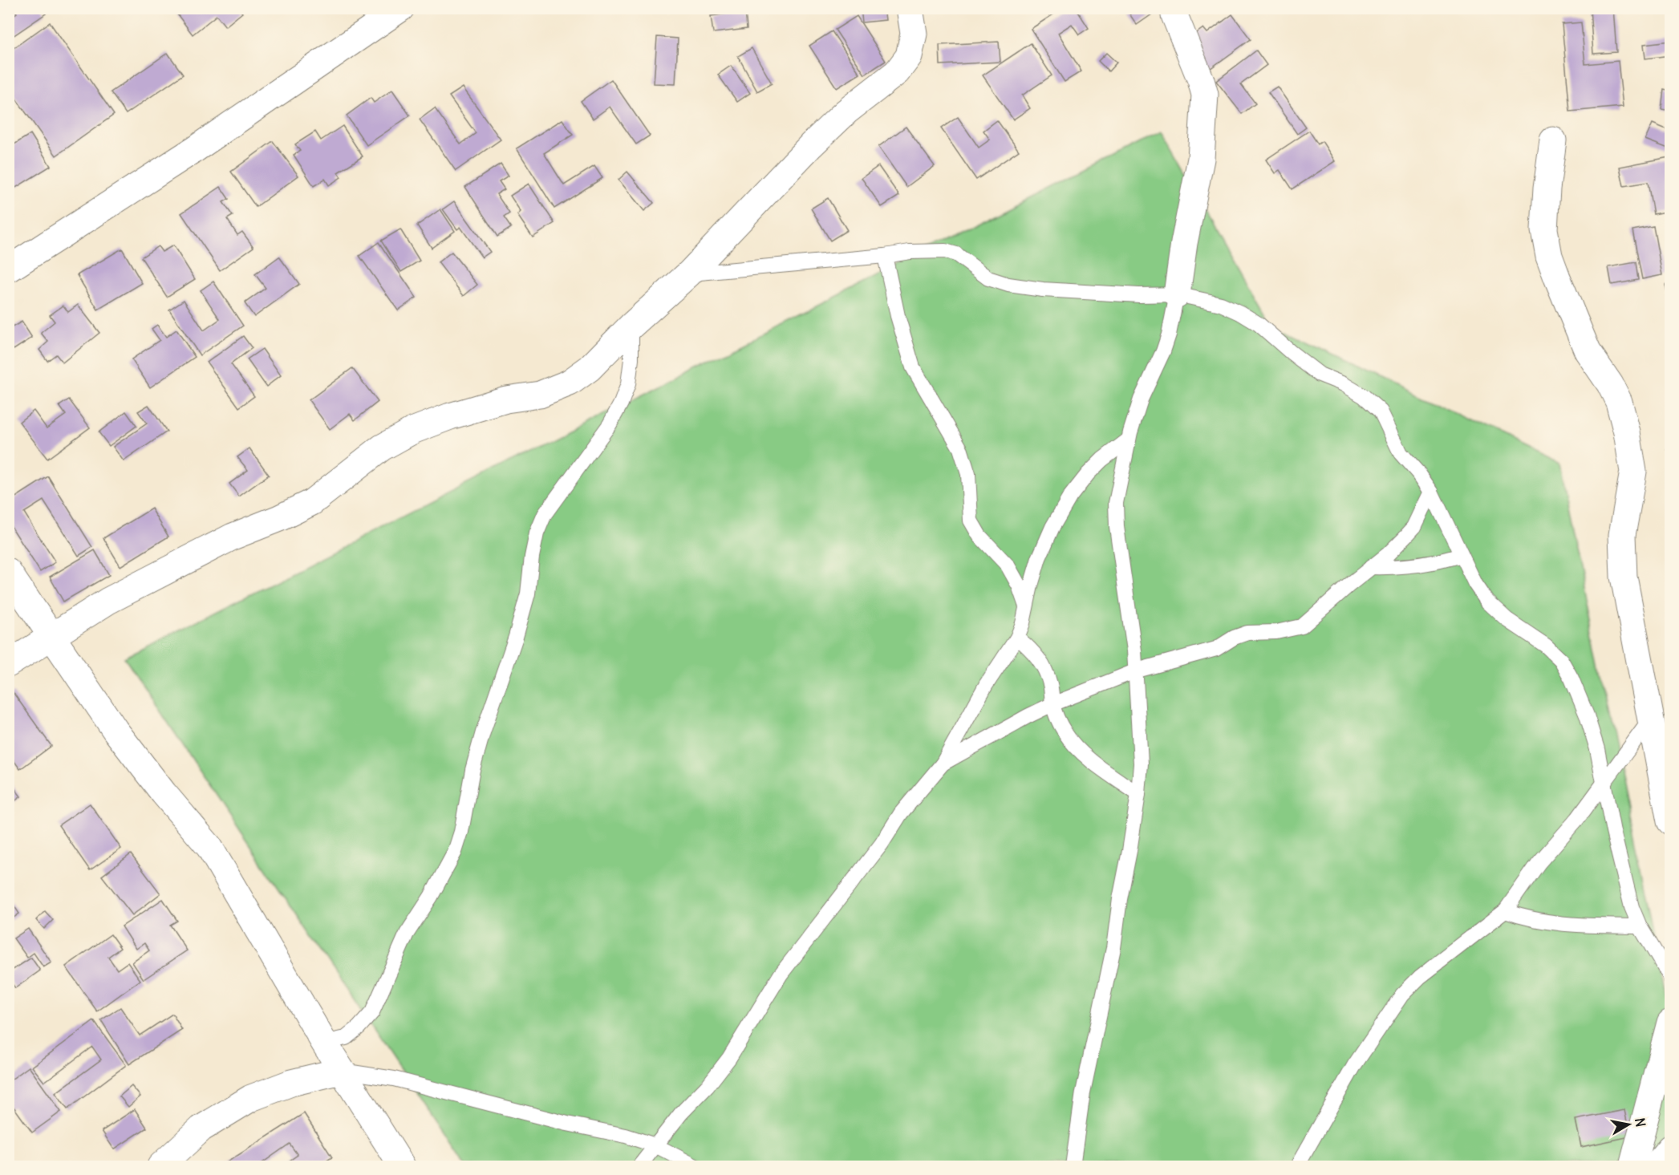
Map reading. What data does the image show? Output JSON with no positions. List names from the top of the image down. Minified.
{"north":"right"}
